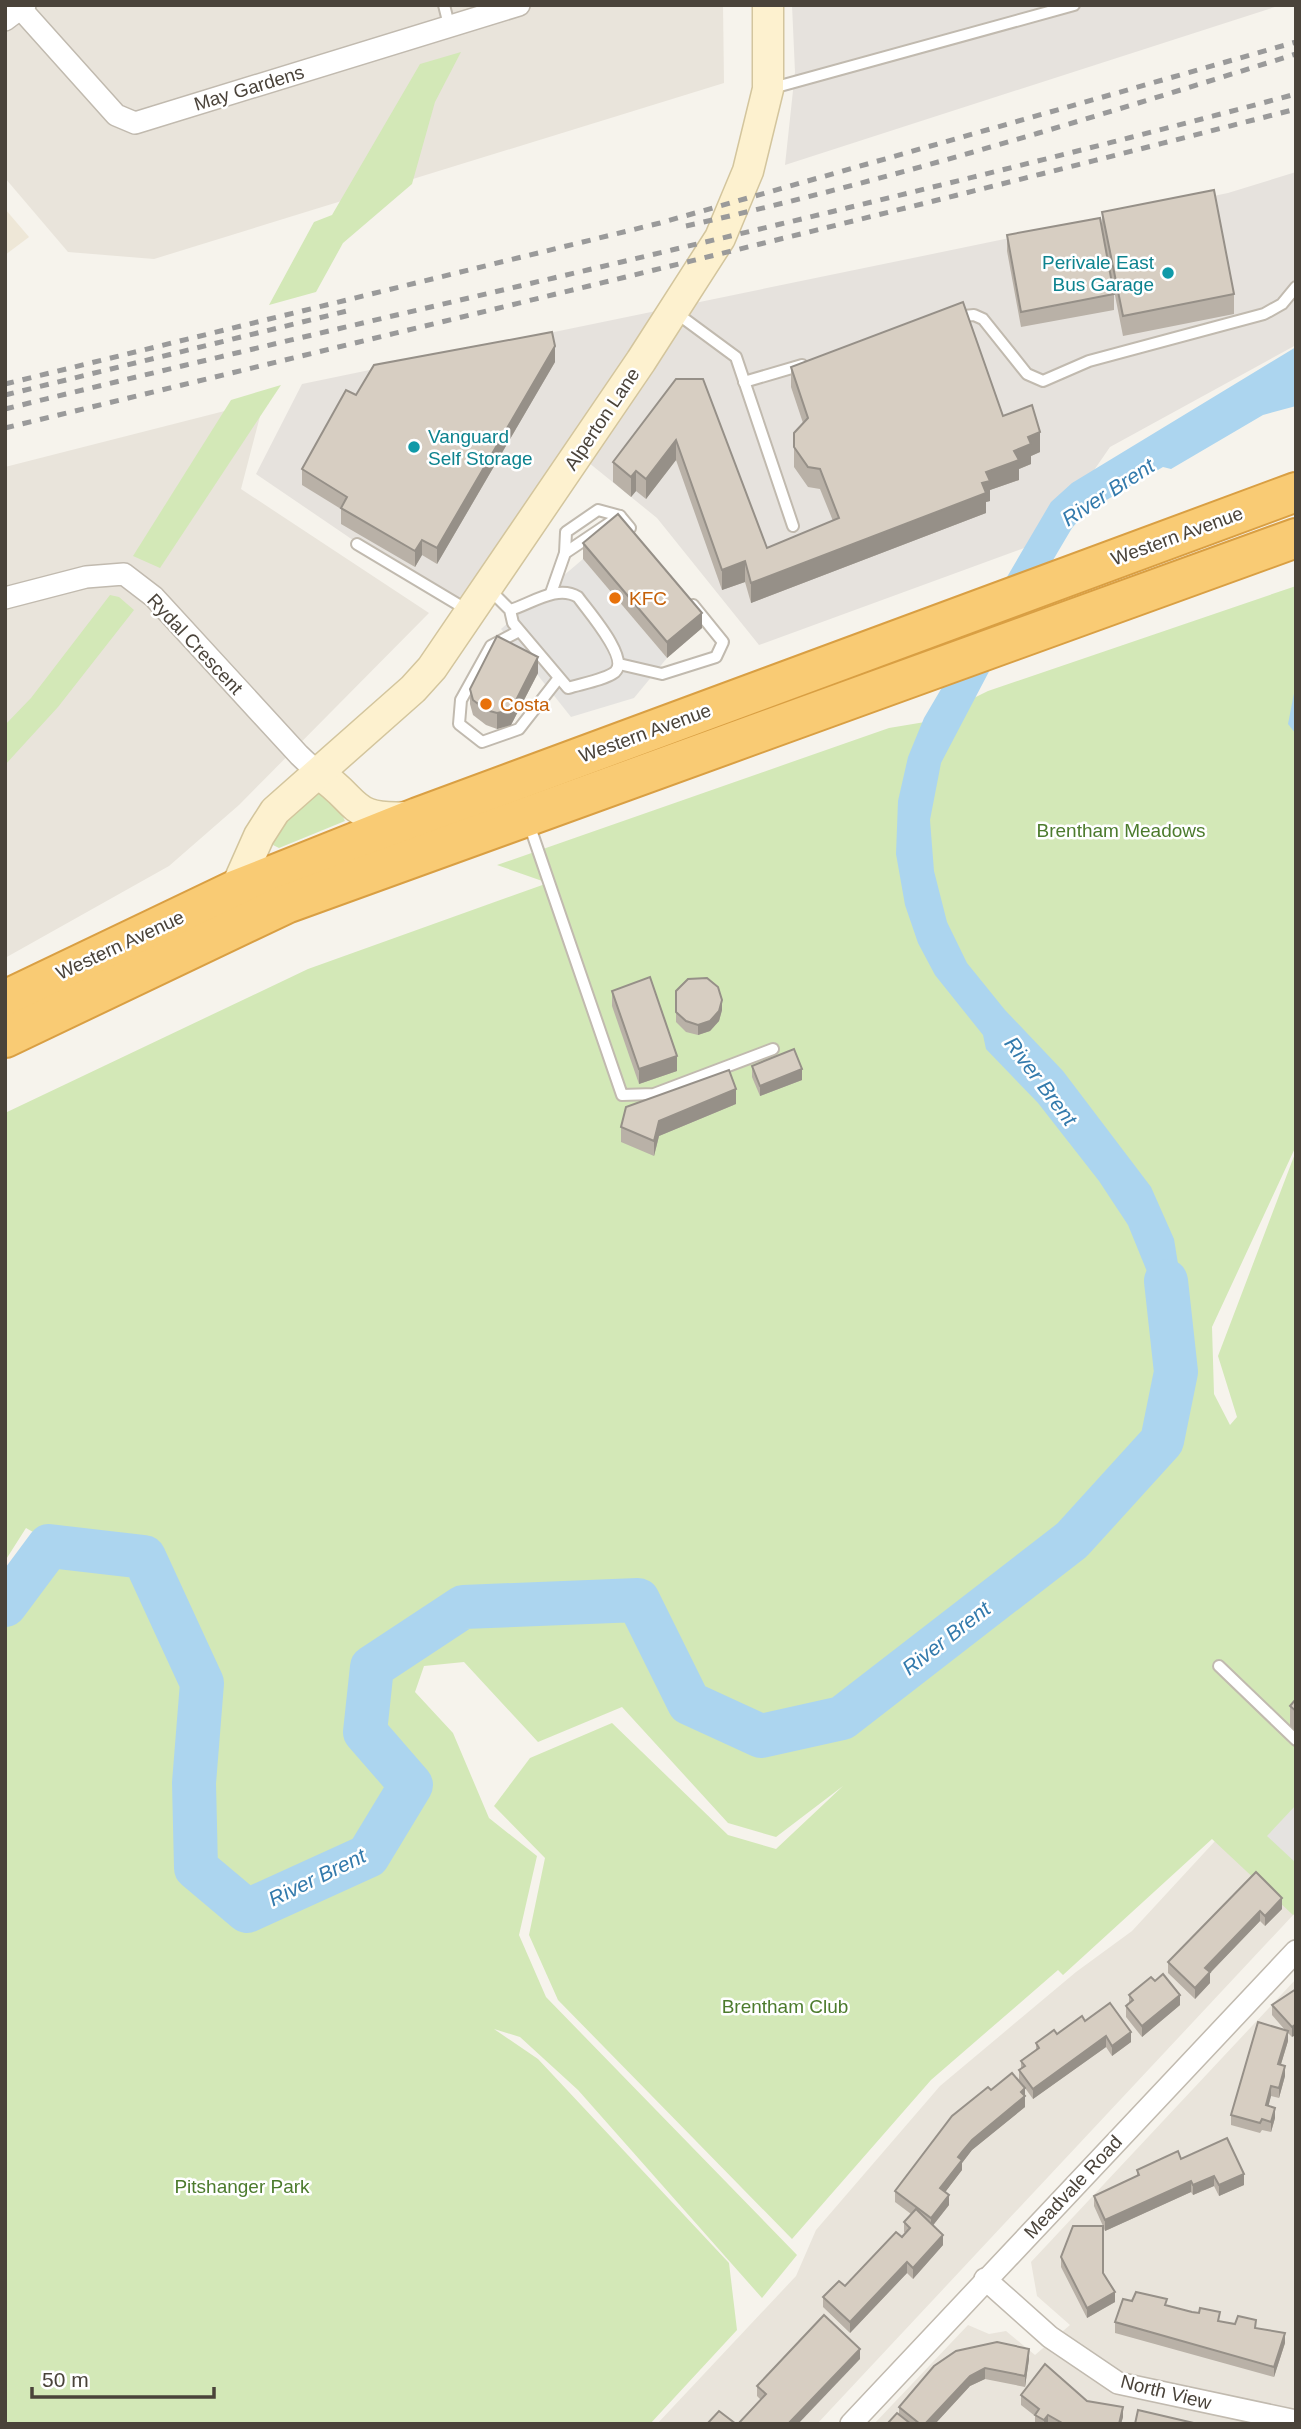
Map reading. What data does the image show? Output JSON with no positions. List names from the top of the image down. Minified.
{"streets":{"highway":["Western Avenue"],"main road":["Alperton Lane"],"street":["May Gardens","Rydal Crescent","Meadvale Road","North View"]},"crossings":[["Alperton Lane","Western Avenue"],["Alperton Lane","Rydal Crescent"],["Meadvale Road","North View"]],"water":["River Brent"],"parks":["Brentham Meadows","Brentham Club","Pitshanger Park"],"places":["Perivale East Bus Garage","Vanguard Self Storage","KFC","Costa"],"scale_bar":"50 m"}
